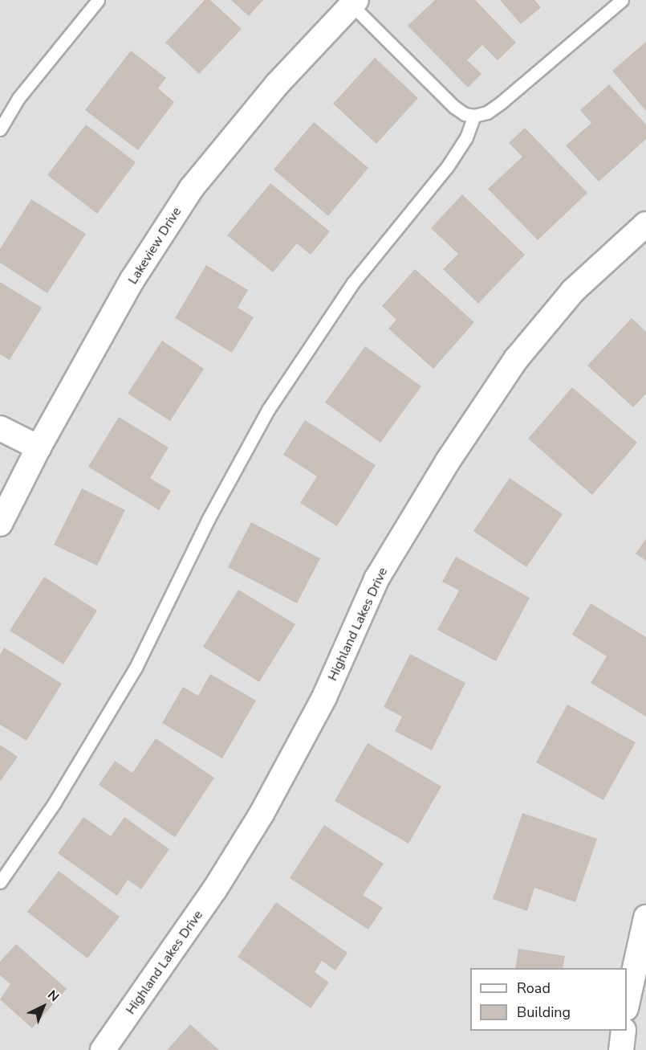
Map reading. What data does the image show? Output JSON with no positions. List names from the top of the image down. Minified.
{"streets":{"street":["Lakeview Drive","Highland Lakes Drive"]},"legend":["Road","Building"],"north":"top right"}
